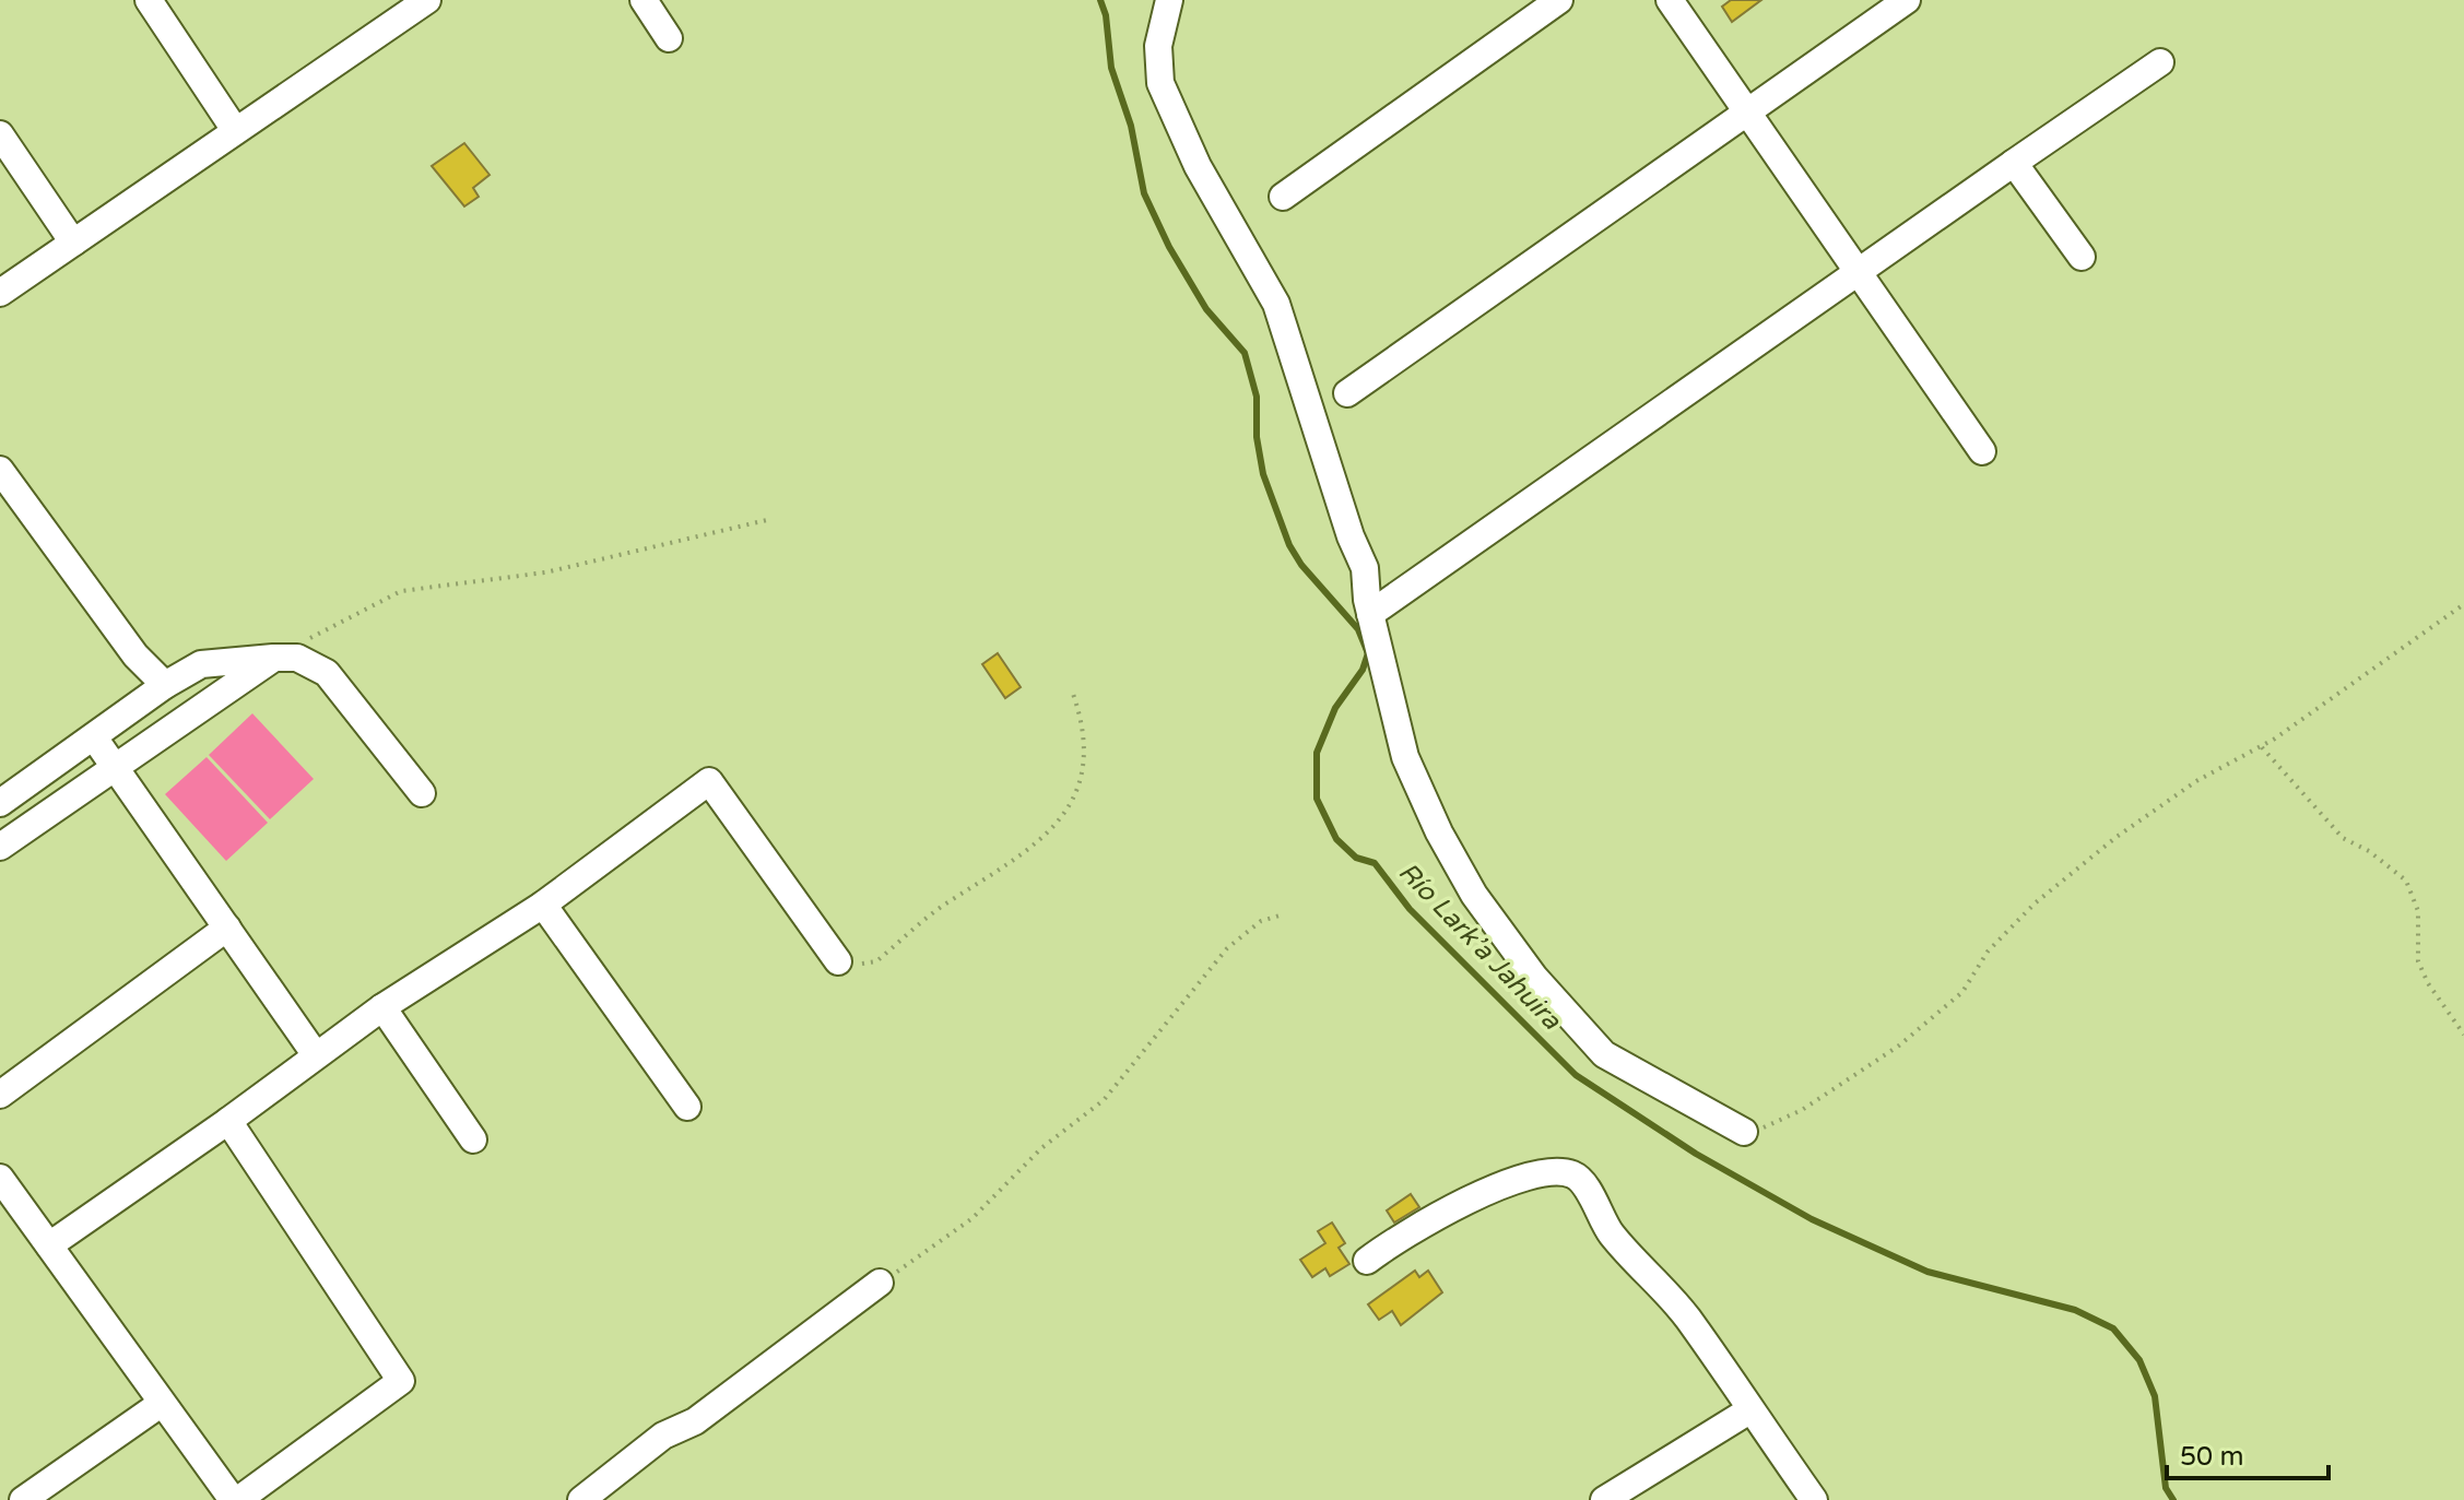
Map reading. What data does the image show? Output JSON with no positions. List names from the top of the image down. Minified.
{"water":["Río Lark’a Jahuira"],"scale_bar":"50 m"}
